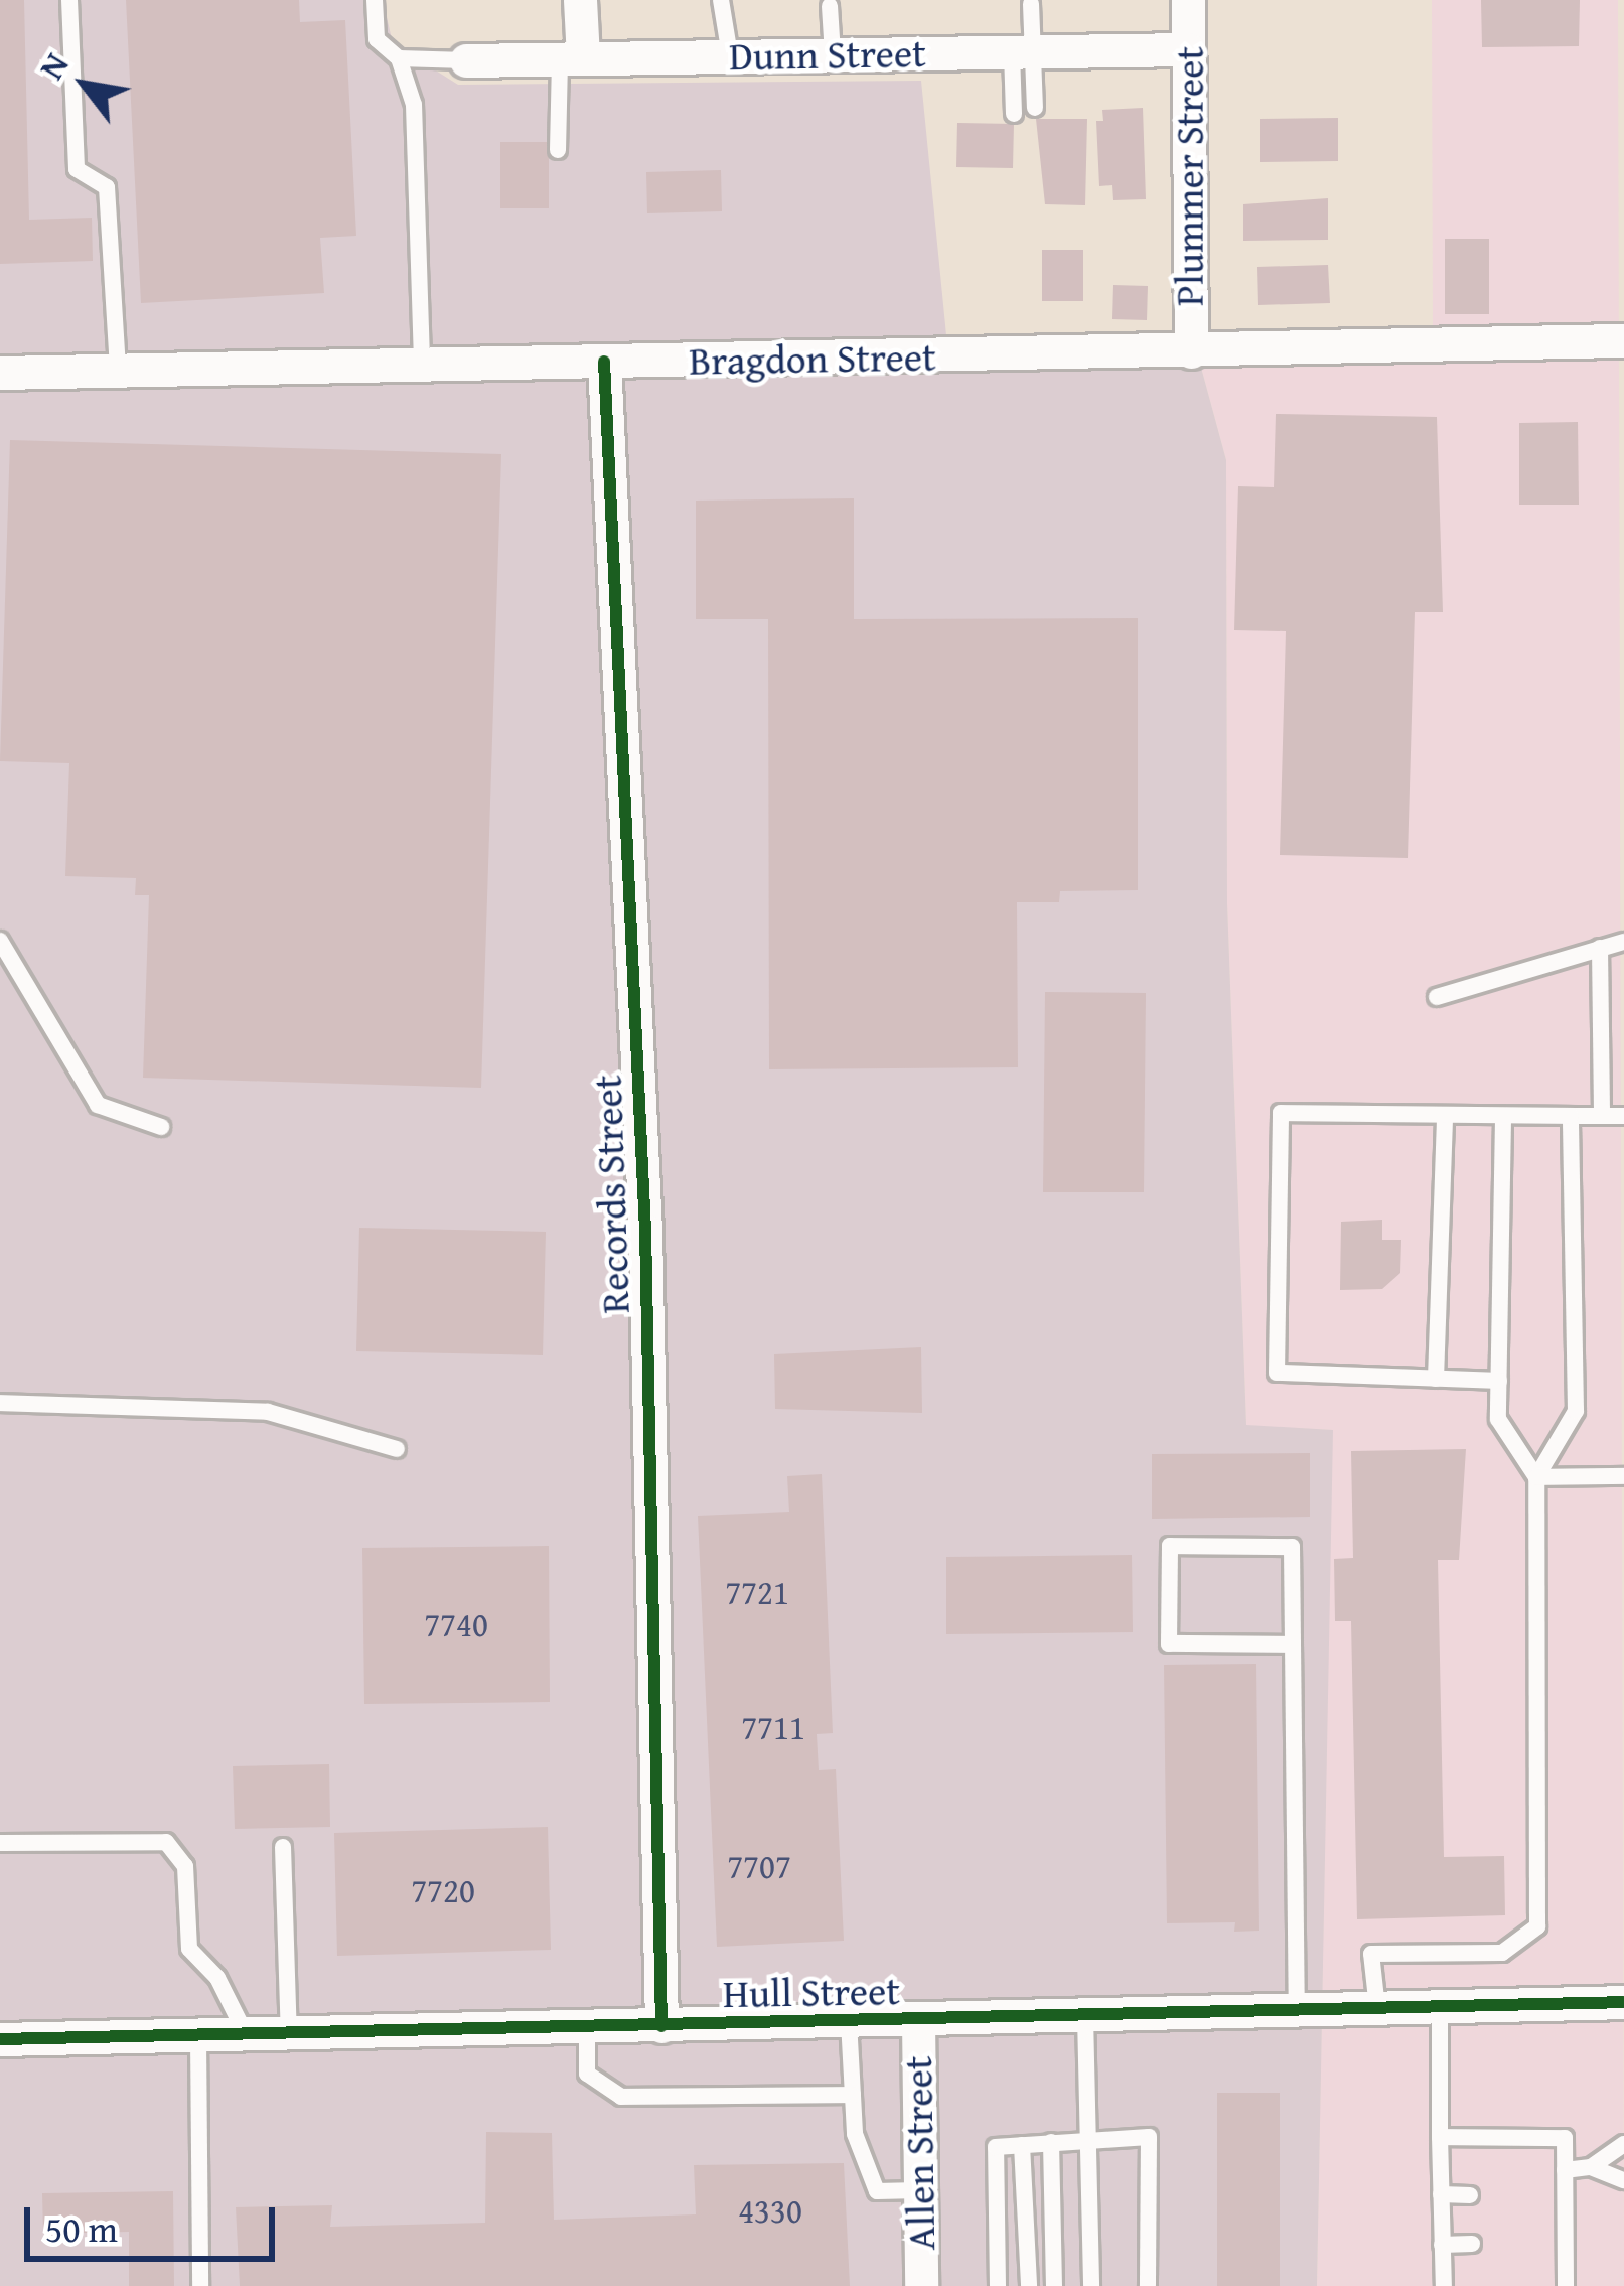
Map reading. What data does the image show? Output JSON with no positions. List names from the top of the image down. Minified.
{"streets":{"street":["Dunn Street","Plummer Street","Bragdon Street","Records Street","Hull Street","Allen Street"]},"crossings":[["Dunn Street","Plummer Street"],["Plummer Street","Bragdon Street"],["Bragdon Street","Records Street"],["Records Street","Hull Street"],["Hull Street","Allen Street"]],"house_numbers":["7721","7740","7711","7707","7720","4330"],"scale_bar":"50 m","north":"top left"}
